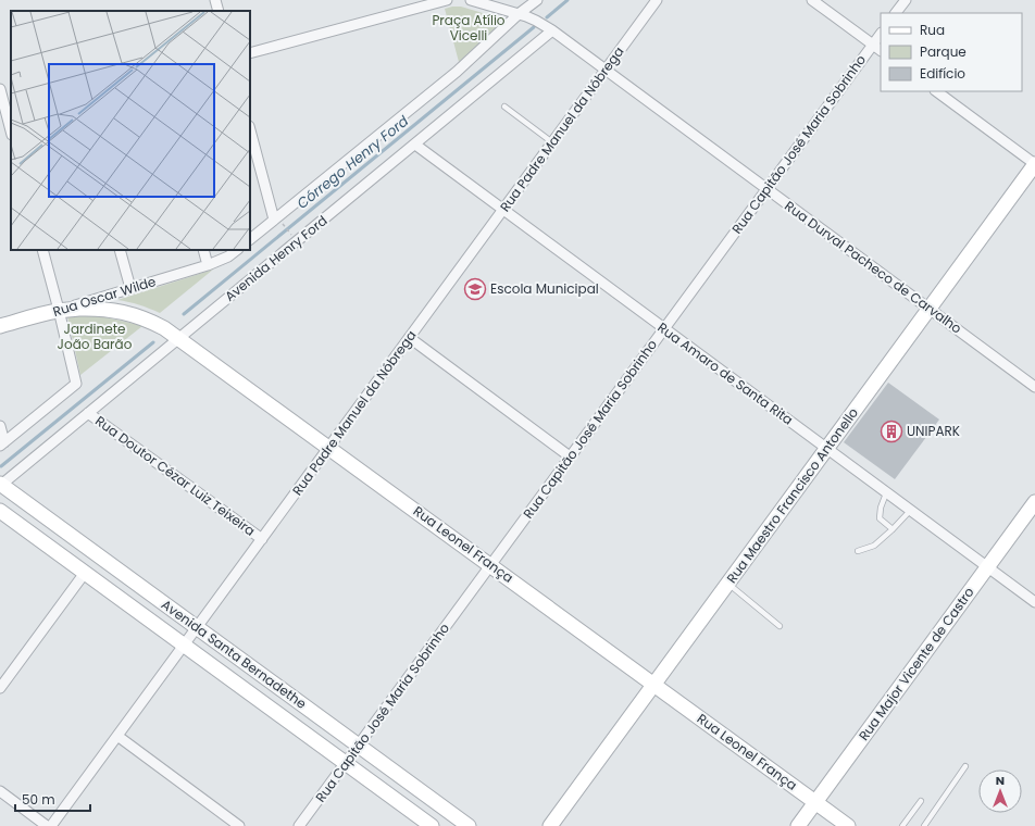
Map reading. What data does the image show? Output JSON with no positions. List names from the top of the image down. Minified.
{"streets":{"main road":["Rua Oscar Wilde","Rua Maestro Francisco Antonello","Rua Leonel França","Avenida Santa Bernadethe","Rua Major Vicente de Castro"],"street":["Rua Padre Manuel da Nóbrega","Rua Capitão José Maria Sobrinho","Avenida Henry Ford","Rua Durval Pacheco de Carvalho","Rua Amaro de Santa Rita","Rua Doutor Cézar Luiz Teixeira"]},"crossings":[["Rua Padre Manuel da Nóbrega","Rua Durval Pacheco de Carvalho"],["Rua Padre Manuel da Nóbrega","Rua Amaro de Santa Rita"],["Rua Padre Manuel da Nóbrega","Rua Doutor Cézar Luiz Teixeira"],["Rua Padre Manuel da Nóbrega","Rua Leonel França"],["Rua Padre Manuel da Nóbrega","Avenida Santa Bernadethe"],["Rua Capitão José Maria Sobrinho","Rua Durval Pacheco de Carvalho"],["Rua Capitão José Maria Sobrinho","Rua Amaro de Santa Rita"],["Rua Capitão José Maria Sobrinho","Rua Leonel França"],["Rua Capitão José Maria Sobrinho","Avenida Santa Bernadethe"],["Avenida Henry Ford","Rua Durval Pacheco de Carvalho"],["Avenida Henry Ford","Rua Amaro de Santa Rita"],["Avenida Henry Ford","Rua Doutor Cézar Luiz Teixeira"],["Avenida Henry Ford","Rua Leonel França"],["Avenida Henry Ford","Avenida Santa Bernadethe"],["Rua Durval Pacheco de Carvalho","Rua Maestro Francisco Antonello"],["Rua Oscar Wilde","Rua Leonel França"],["Rua Amaro de Santa Rita","Rua Maestro Francisco Antonello"],["Rua Amaro de Santa Rita","Rua Major Vicente de Castro"],["Rua Maestro Francisco Antonello","Rua Leonel França"],["Rua Leonel França","Rua Major Vicente de Castro"]],"water":["Córrego Henry Ford"],"parks":["Praça Atílio Vicelli","Jardinete João Barão"],"places":{"school or university":["Escola Municipal"],"building":["UNIPARK"]},"legend":["Rua","Parque","Edifício"],"scale_bar":"50 m","north":"top"}
